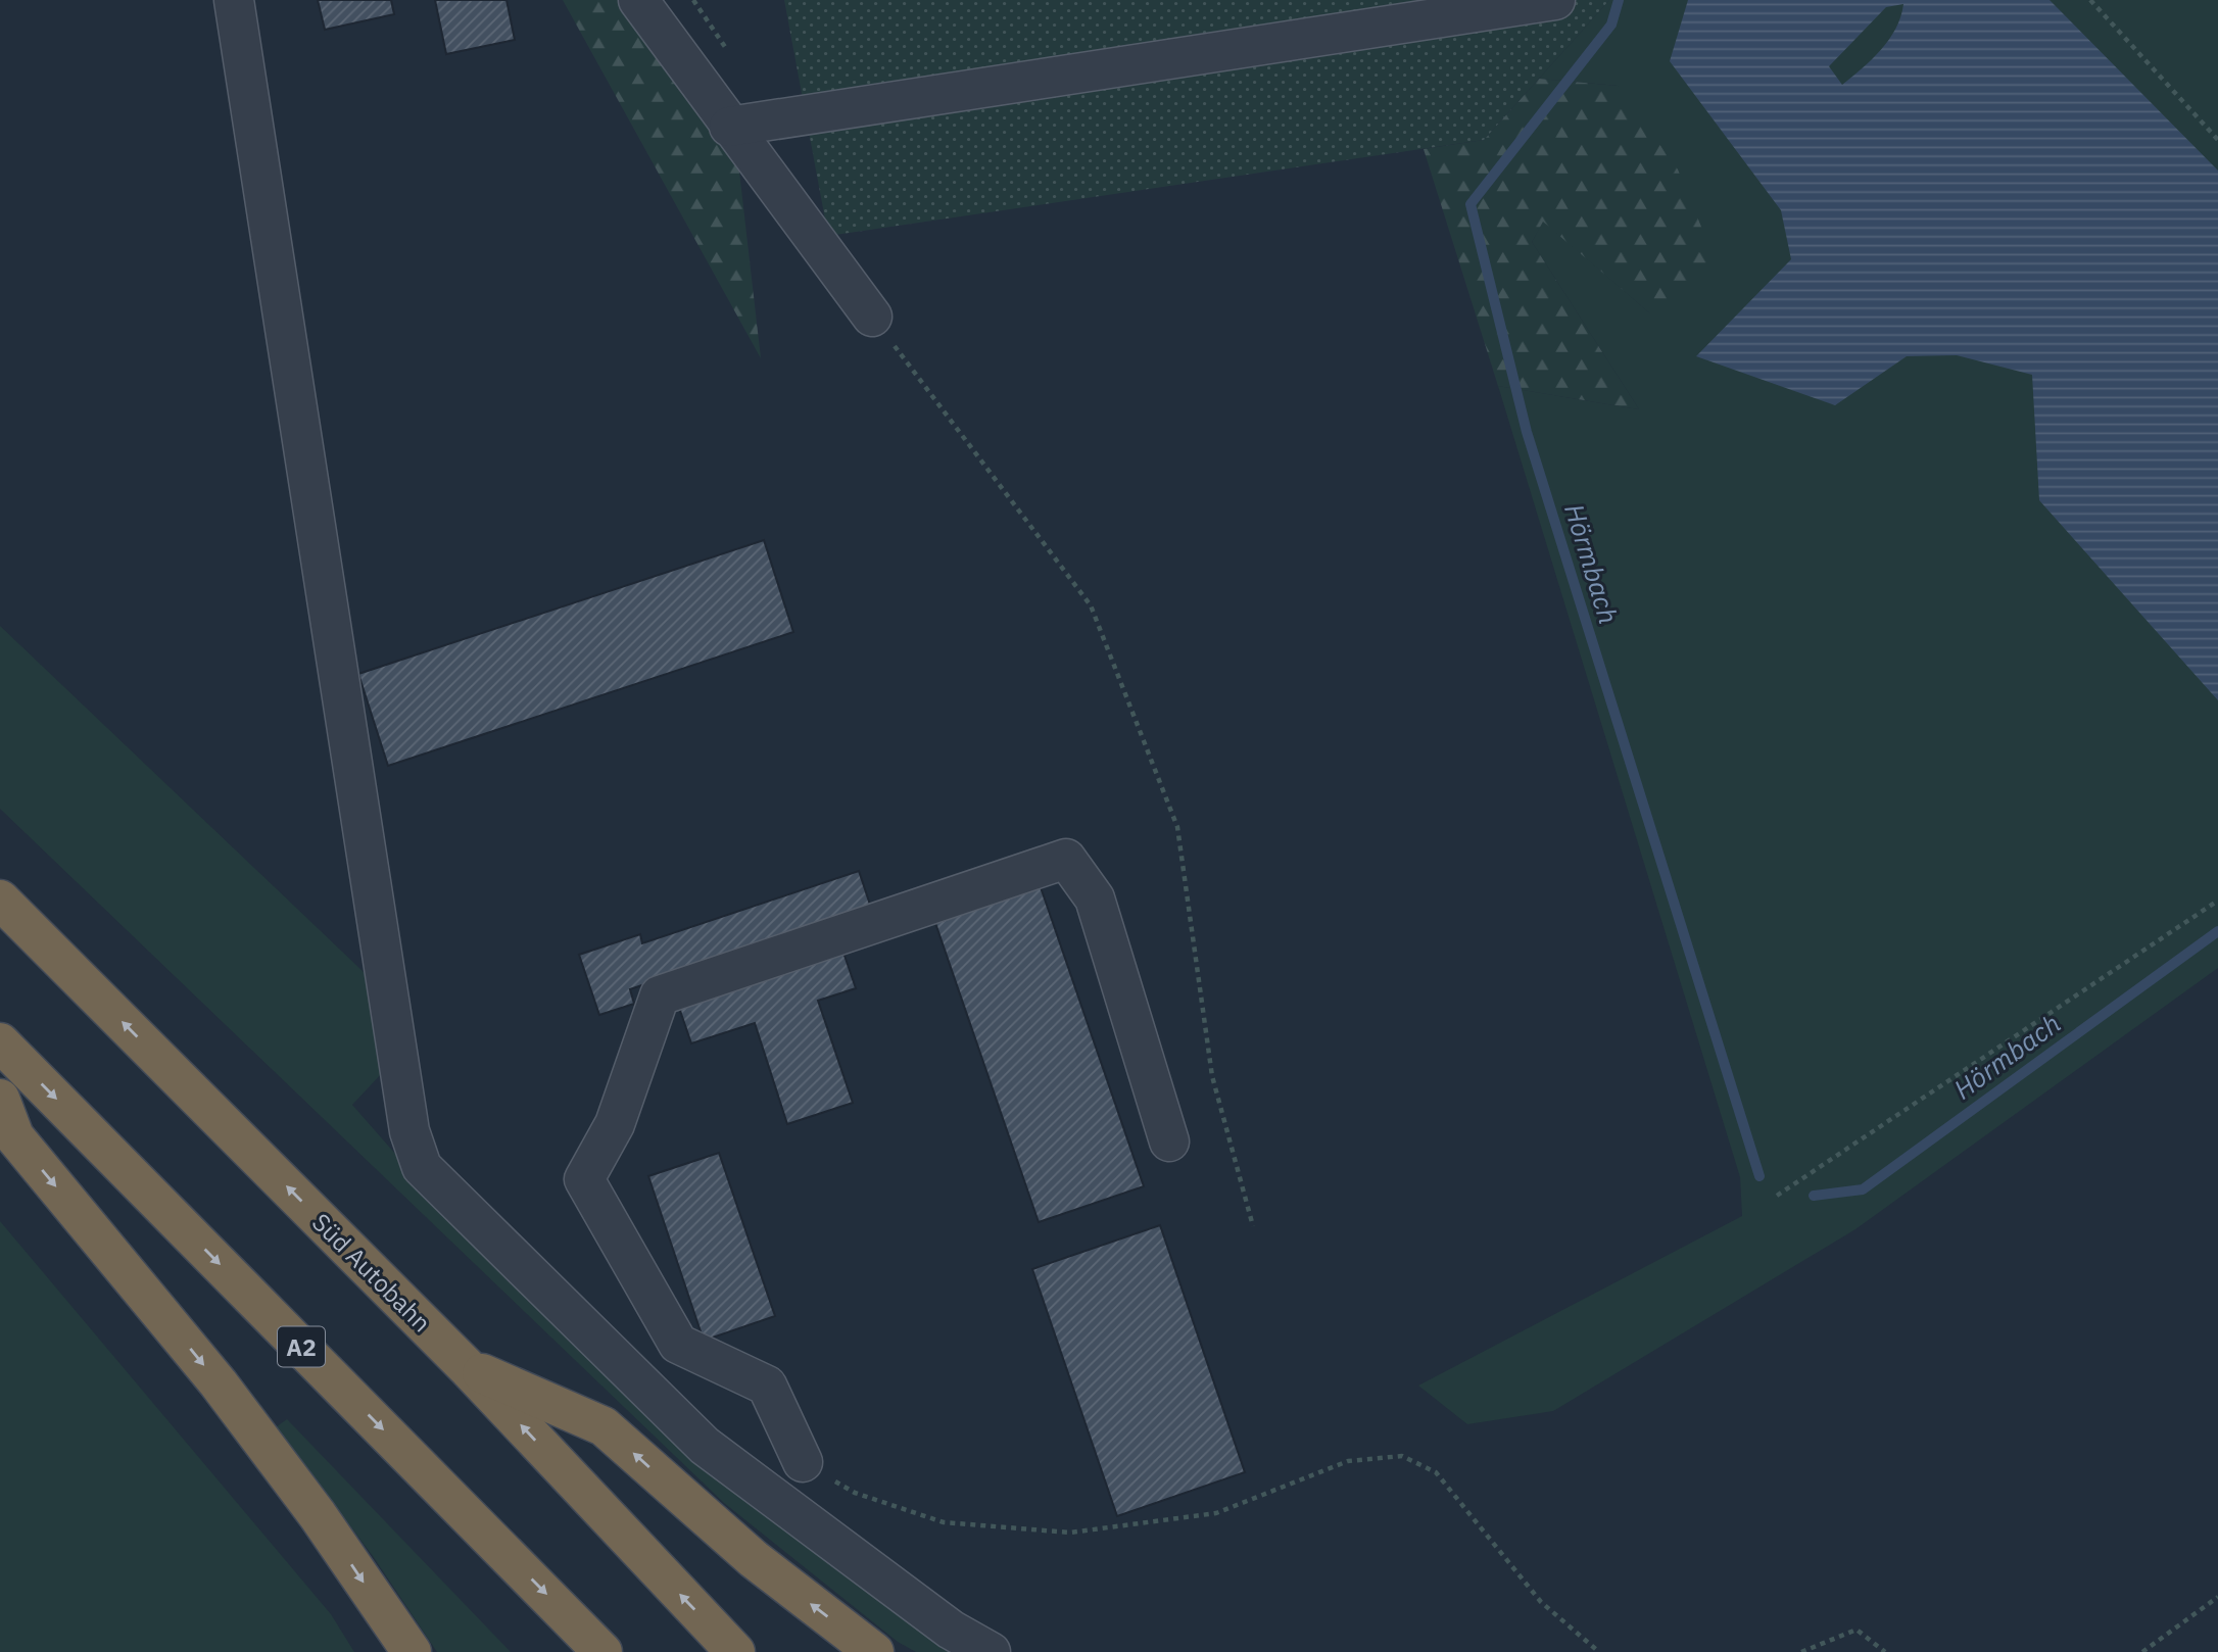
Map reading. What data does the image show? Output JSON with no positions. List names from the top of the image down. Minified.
{"streets":{"highway":["Süd Autobahn","A2"]},"water":["Hörmbach"]}
